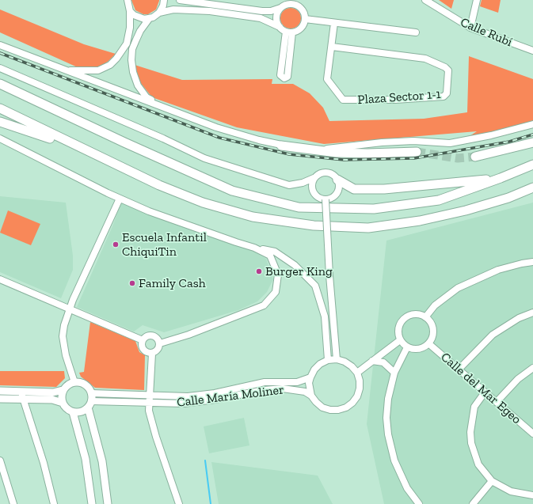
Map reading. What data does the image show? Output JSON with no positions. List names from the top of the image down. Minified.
{"streets":{"street":["Calle Rubí","Plaza Sector 1-1","Calle del Mar Egeo","Calle María Moliner"]},"places":["Escuela Infantil ChiquiTin","Burger King","Family Cash"]}
